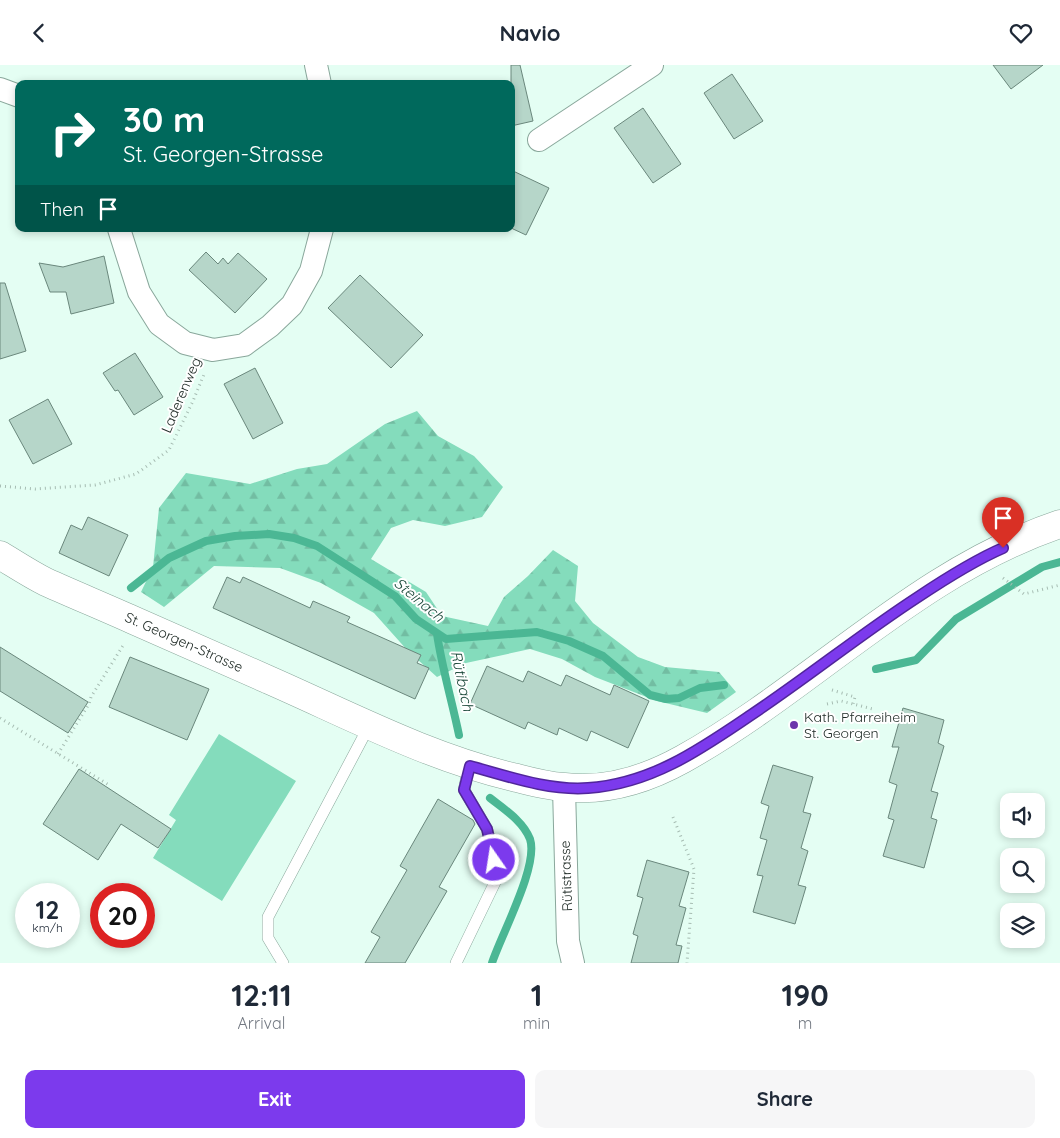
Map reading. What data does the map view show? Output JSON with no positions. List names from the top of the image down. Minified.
{"streets":{"street":["St. Georgen-Strasse","Rütistrasse"],"path":["Laderenweg"]},"crossings":[["St. Georgen-Strasse","Rütistrasse"]],"water":["Steinach","Rütibach"],"places":["Kath. Pfarreiheim St. Georgen"],"page":{"header":"Navio","turn":["30 m","St. Georgen-Strasse"],"then":"Then","speed":"12 km/h","limit":"20","eta":["12:11","Arrival","1","min","190","m"],"buttons":["Exit","Share"]}}
